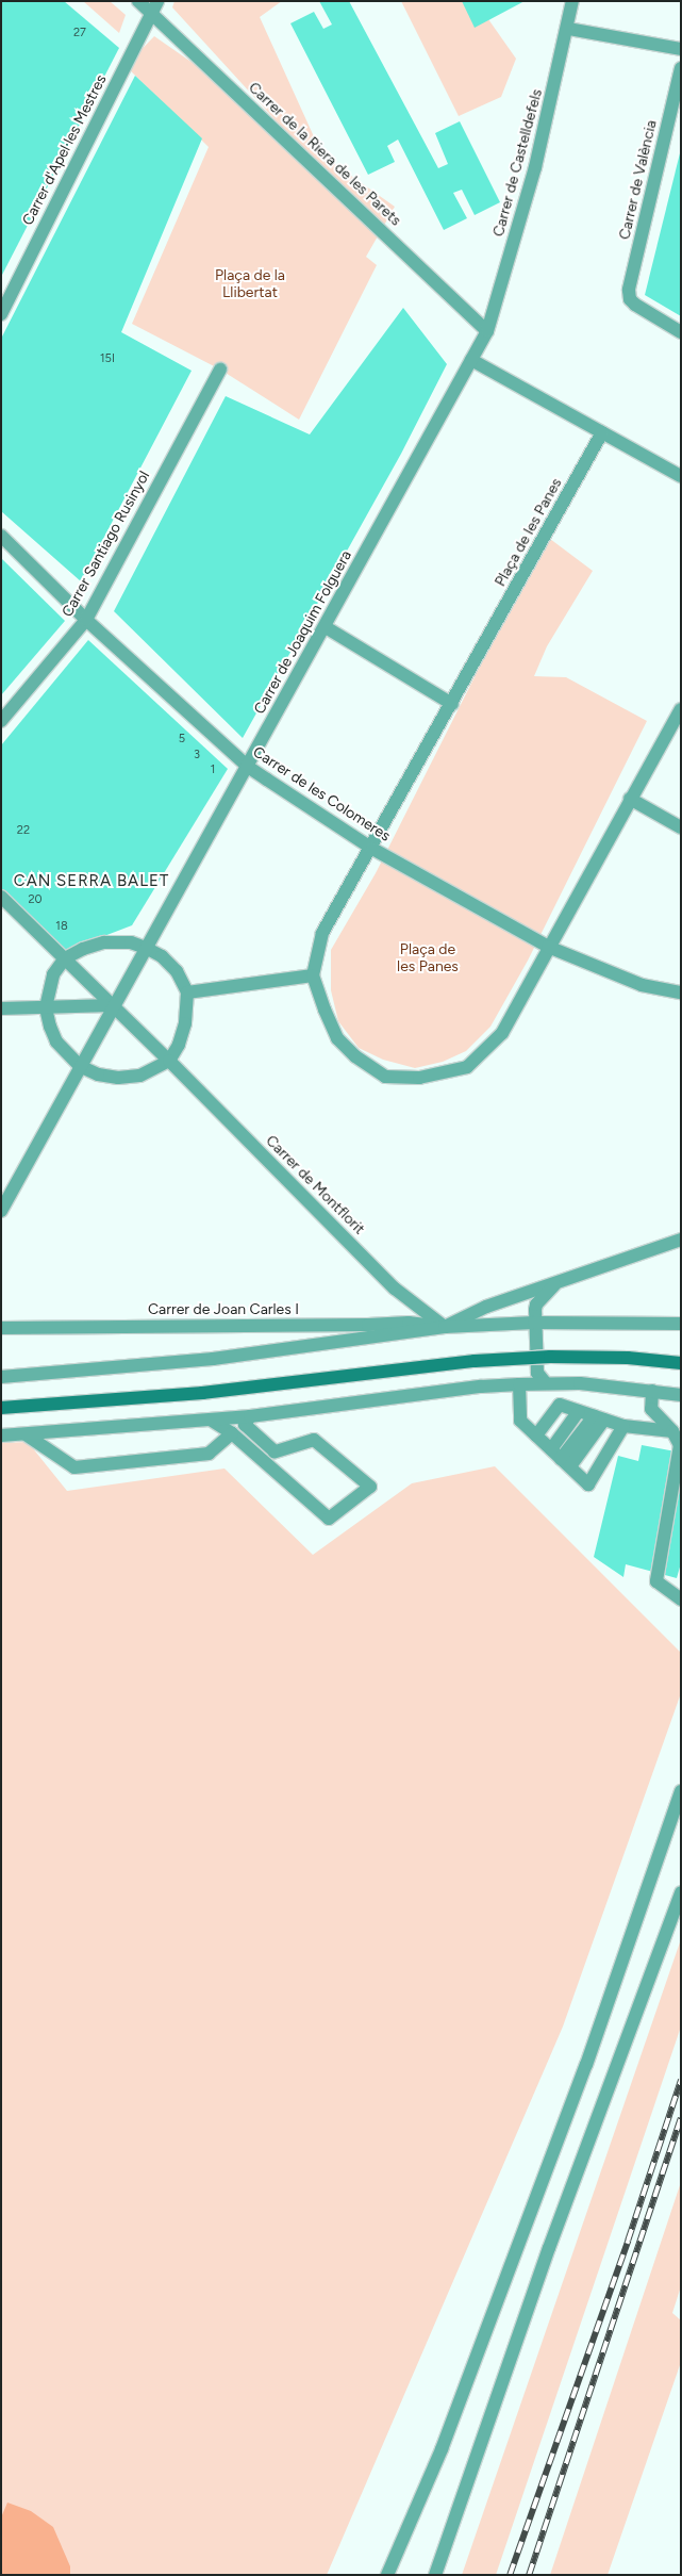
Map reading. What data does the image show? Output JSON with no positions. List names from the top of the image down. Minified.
{"streets":{"street":["Carrer d'Apel·les Mestres","Carrer de la Riera de les Parets","Carrer de Castelldefels","Carrer de València","Plaça de les Panes","Carrer Santiago Rusinyol","Carrer de Joaquim Folguera","Carrer de les Colomeres","Carrer de Montflorit","Carrer de Joan Carles I"]},"crossings":[["Carrer d'Apel·les Mestres","Carrer de la Riera de les Parets"],["Carrer de la Riera de les Parets","Carrer de Castelldefels"],["Carrer de la Riera de les Parets","Carrer de Joaquim Folguera"],["Carrer de Castelldefels","Carrer de Joaquim Folguera"],["Plaça de les Panes","Carrer de les Colomeres"],["Carrer Santiago Rusinyol","Carrer de les Colomeres"],["Carrer de Joaquim Folguera","Carrer de les Colomeres"],["Carrer de Joaquim Folguera","Carrer de Montflorit"],["Carrer de Montflorit","Carrer de Joan Carles I"]],"districts":["CAN SERRA BALET"],"parks":["Plaça de la Llibertat","Plaça de les Panes"],"house_numbers":["27","15I","5","3","1","22","20","18"]}
